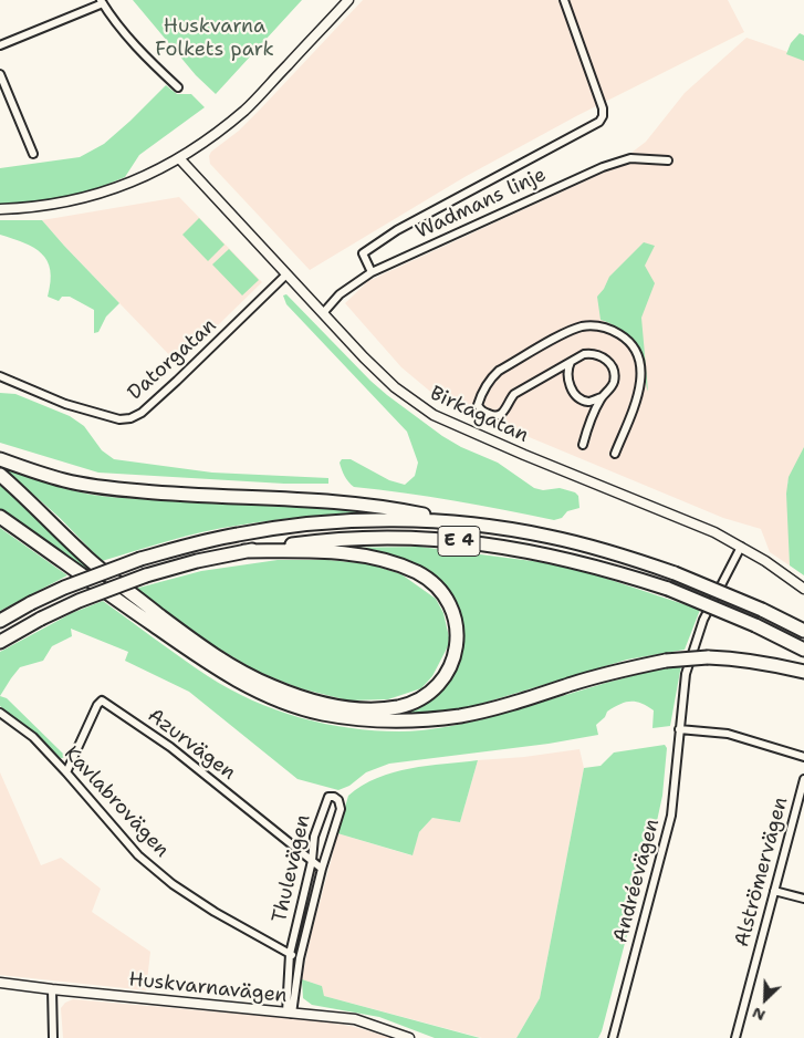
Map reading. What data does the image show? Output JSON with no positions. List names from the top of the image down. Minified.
{"streets":{"highway":["E 4"],"street":["Wadmans linje","Datorgatan","Birkagatan","Azurvägen","Kavlabrovägen","Thulevägen","Alströmervägen","Andréevägen","Huskvarnavägen"]},"crossings":[["Wadmans linje","Birkagatan"],["Datorgatan","Birkagatan"],["Birkagatan","Andréevägen"],["Azurvägen","Kavlabrovägen"],["Azurvägen","Thulevägen"],["Kavlabrovägen","Thulevägen"],["Thulevägen","Huskvarnavägen"]],"parks":["Huskvarna Folkets park"],"north":"bottom left"}
